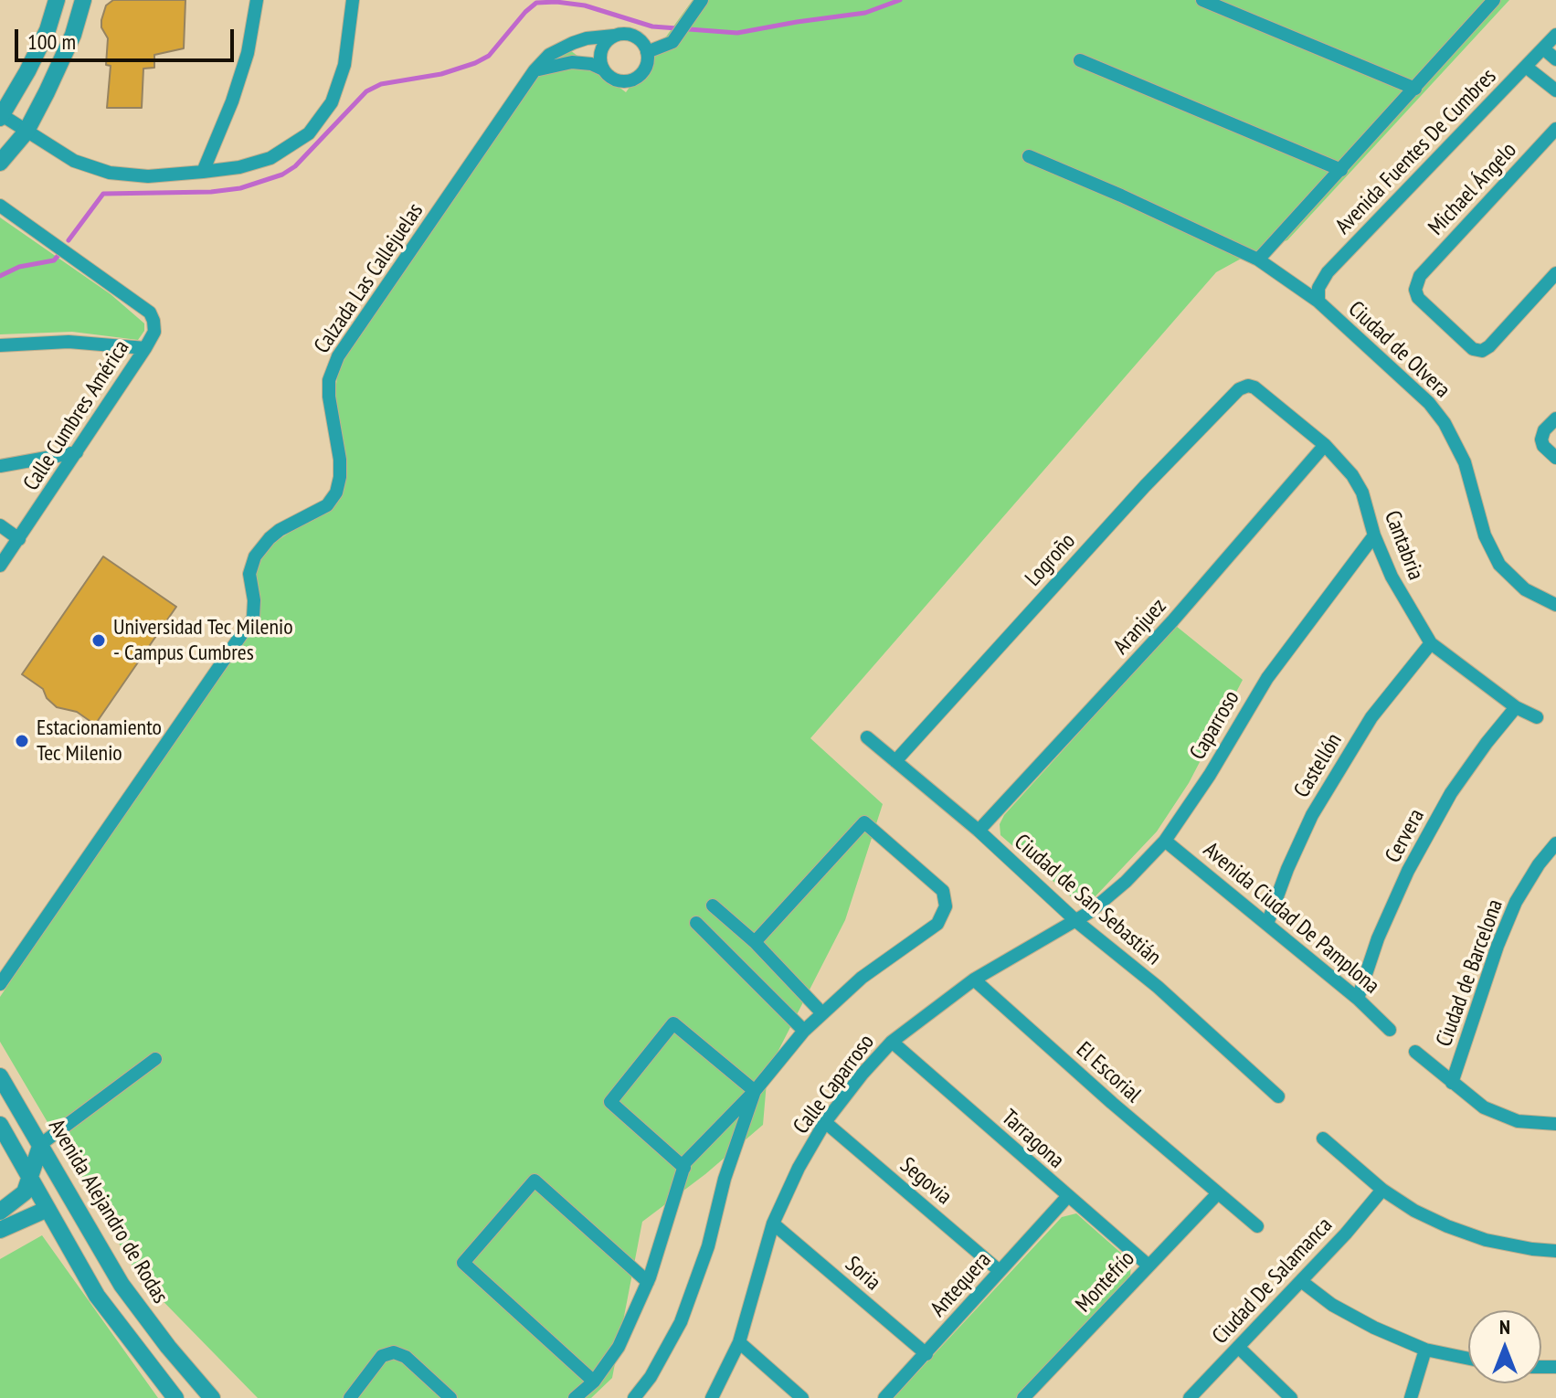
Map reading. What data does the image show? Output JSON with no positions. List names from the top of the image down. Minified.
{"streets":{"street":["Avenida Fuentes De Cumbres","Michael Ángelo","Calzada Las Callejuelas","Ciudad de Olvera","Calle Cumbres América","Cantabria","Logroño","Aranjuez","Caparroso","Castellón","Cervera","Ciudad de San Sebastián","Avenida Ciudad De Pamplona","Ciudad de Barcelona","El Escorial","Calle Caparroso","Tarragona","Segovia","Avenida Alejandro de Rodas","Soria","Ciudad De Salamanca","Montefrío","Antequera"]},"crossings":[["Avenida Fuentes De Cumbres","Ciudad de Olvera"],["Cantabria","Logroño"],["Cantabria","Aranjuez"],["Cantabria","Caparroso"],["Cantabria","Castellón"],["Cantabria","Cervera"],["Logroño","Ciudad de San Sebastián"],["Aranjuez","Ciudad de San Sebastián"],["Caparroso","Ciudad de San Sebastián"],["Caparroso","Avenida Ciudad De Pamplona"],["Caparroso","Calle Caparroso"],["Castellón","Avenida Ciudad De Pamplona"],["Cervera","Avenida Ciudad De Pamplona"],["Ciudad de San Sebastián","Calle Caparroso"],["El Escorial","Calle Caparroso"],["El Escorial","Montefrío"],["Calle Caparroso","Tarragona"],["Calle Caparroso","Segovia"],["Calle Caparroso","Soria"],["Tarragona","Montefrío"],["Tarragona","Antequera"],["Segovia","Antequera"],["Soria","Antequera"]],"places":["Universidad Tec Milenio - Campus Cumbres","Estacionamiento Tec Milenio"],"scale_bar":"100 m","north":"top"}
